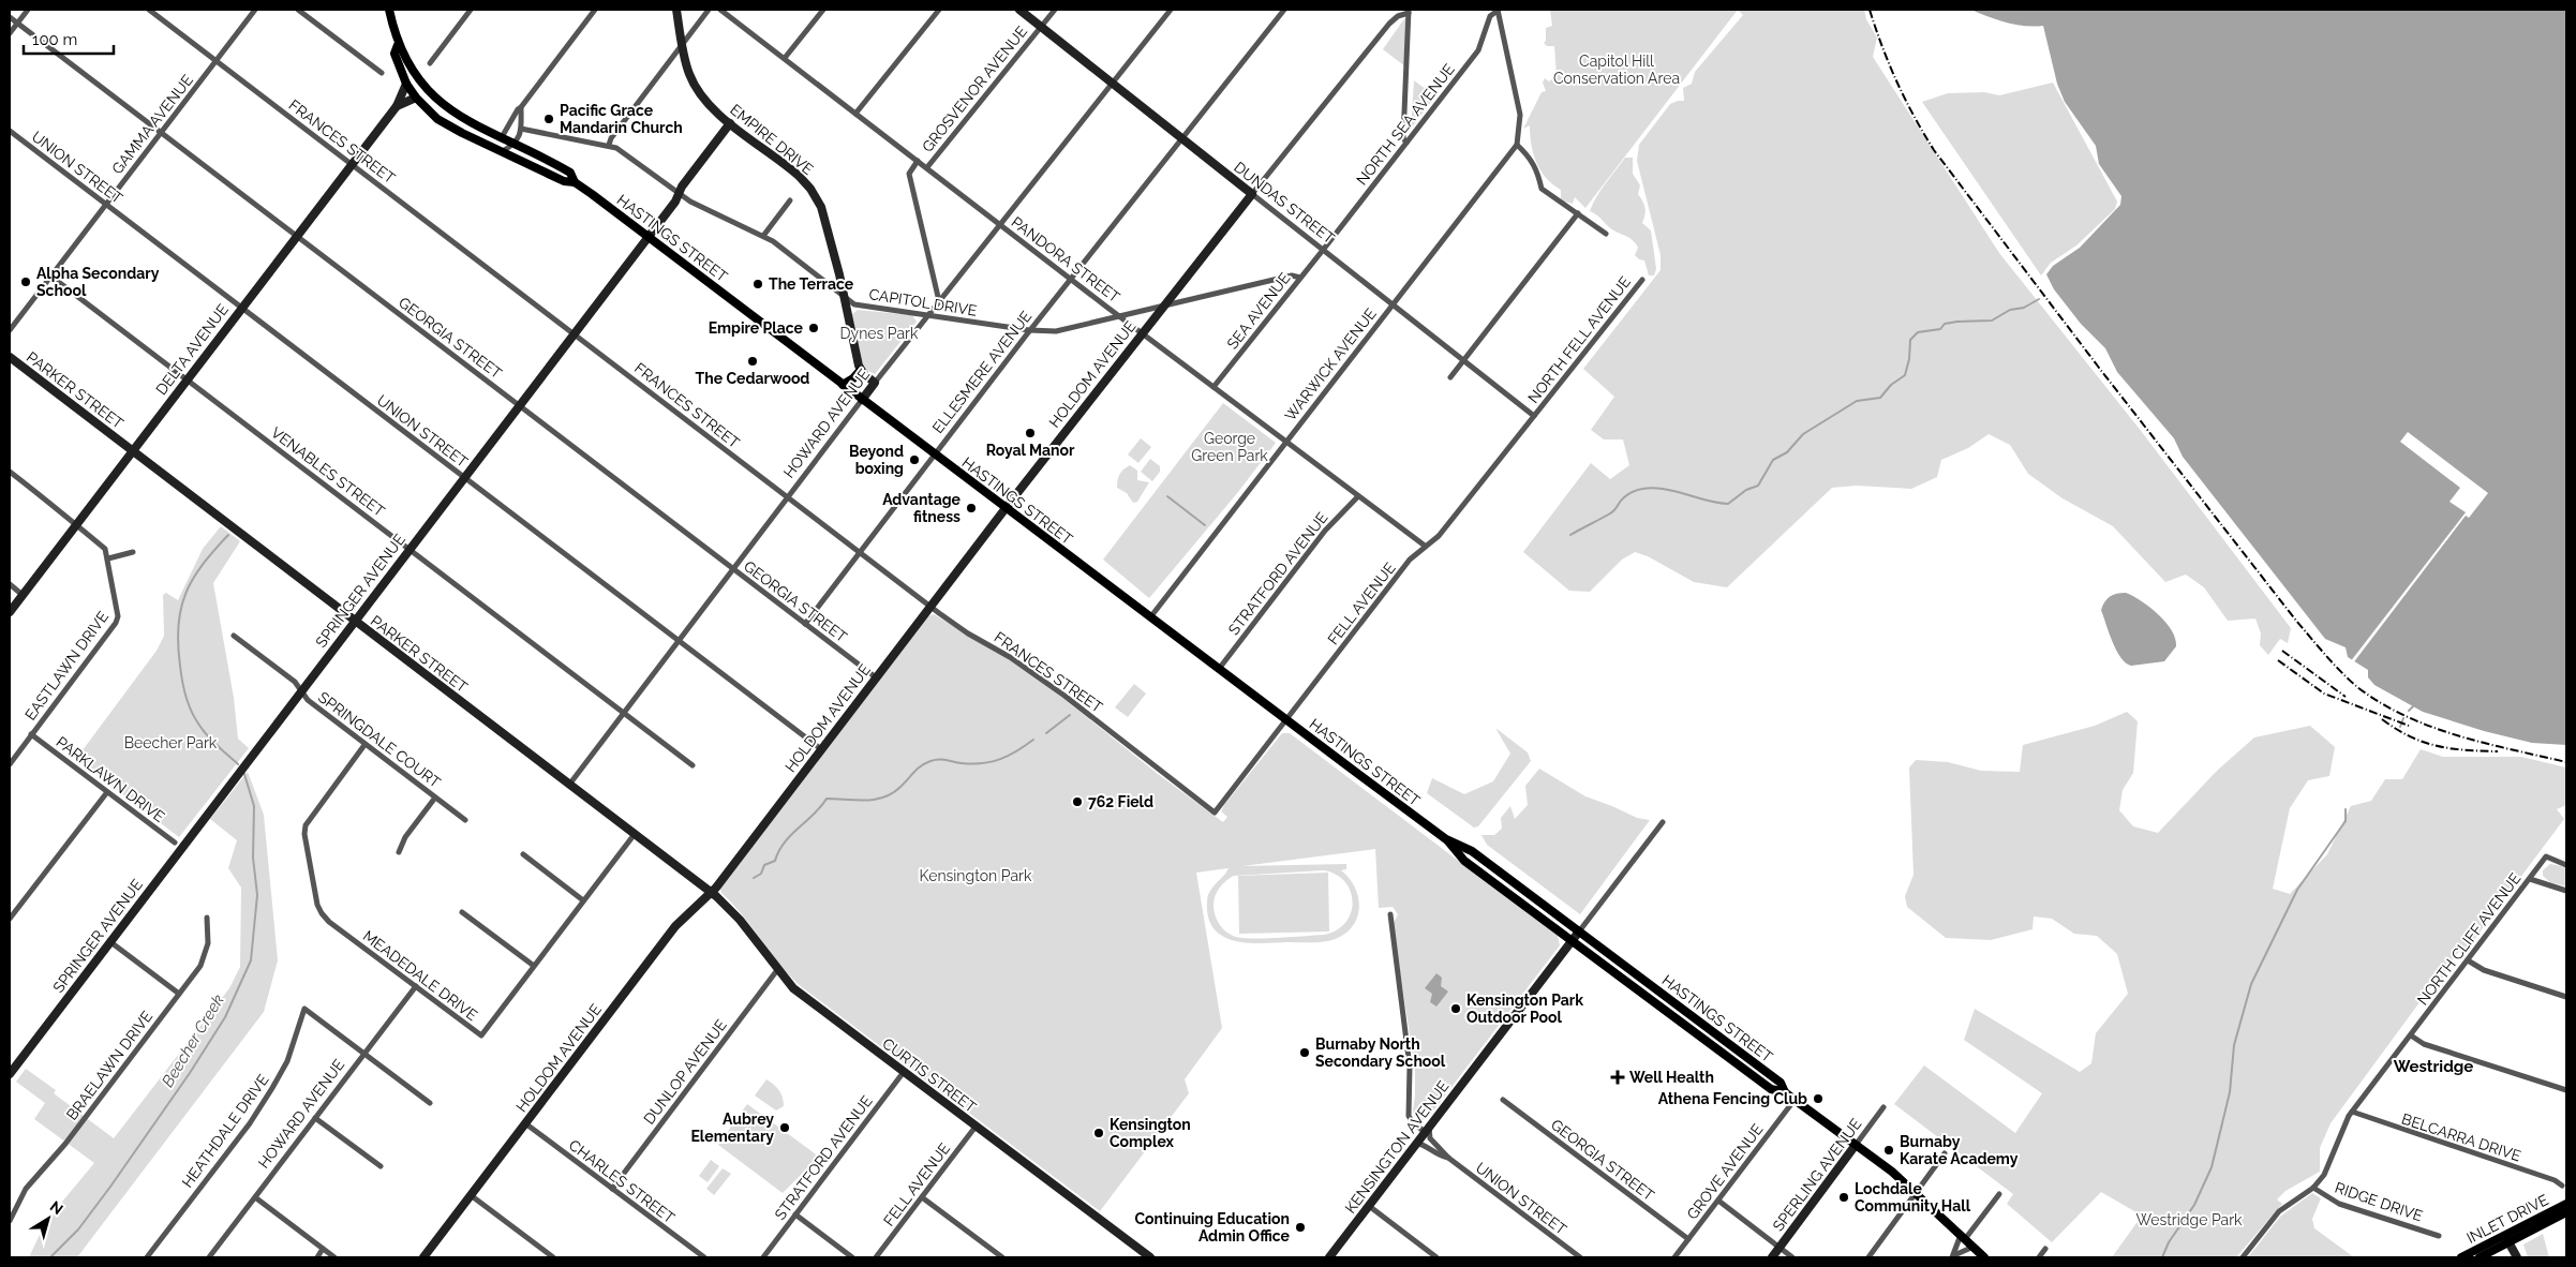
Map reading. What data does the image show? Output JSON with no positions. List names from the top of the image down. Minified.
{"streets":{"main road":["HASTINGS STREET","INLET DRIVE"],"street":["GROSVENOR AVENUE","GAMMA AVENUE","NORTH SEA AVENUE","EMPIRE DRIVE","FRANCES STREET","UNION STREET","DUNDAS STREET","PANDORA STREET","CAPITOL DRIVE","SEA AVENUE","GEORGIA STREET","NORTH FELL AVENUE","DELTA AVENUE","WARWICK AVENUE","ELLESMERE AVENUE","HOLDOM AVENUE","PARKER STREET","HOWARD AVENUE","VENABLES STREET","STRATFORD AVENUE","SPRINGER AVENUE","FELL AVENUE","EASTLAWN DRIVE","SPRINGDALE COURT","PARKLAWN DRIVE","NORTH CLIFF AVENUE","MEADEDALE DRIVE","BRAELAWN DRIVE","DUNLOP AVENUE","CURTIS STREET","HEATHDALE DRIVE","BELCARRA DRIVE","KENSINGTON AVENUE","GROVE AVENUE","SPERLING AVENUE","CHARLES STREET","RIDGE DRIVE"]},"crossings":[["GROSVENOR AVENUE","DUNDAS STREET"],["GROSVENOR AVENUE","PANDORA STREET"],["GAMMA AVENUE","FRANCES STREET"],["GAMMA AVENUE","UNION STREET"],["GAMMA AVENUE","GEORGIA STREET"],["GAMMA AVENUE","VENABLES STREET"],["NORTH SEA AVENUE","DUNDAS STREET"],["NORTH SEA AVENUE","SEA AVENUE"],["EMPIRE DRIVE","CAPITOL DRIVE"],["EMPIRE DRIVE","SPRINGER AVENUE"],["FRANCES STREET","DELTA AVENUE"],["FRANCES STREET","ELLESMERE AVENUE"],["FRANCES STREET","HOLDOM AVENUE"],["FRANCES STREET","HOWARD AVENUE"],["FRANCES STREET","SPRINGER AVENUE"],["FRANCES STREET","FELL AVENUE"],["UNION STREET","DELTA AVENUE"],["UNION STREET","HOLDOM AVENUE"],["UNION STREET","HOWARD AVENUE"],["UNION STREET","SPRINGER AVENUE"],["UNION STREET","KENSINGTON AVENUE"],["DUNDAS STREET","SEA AVENUE"],["DUNDAS STREET","NORTH FELL AVENUE"],["DUNDAS STREET","WARWICK AVENUE"],["DUNDAS STREET","ELLESMERE AVENUE"],["DUNDAS STREET","HOLDOM AVENUE"],["DUNDAS STREET","HOWARD AVENUE"],["DUNDAS STREET","FELL AVENUE"],["HASTINGS STREET","DELTA AVENUE"],["HASTINGS STREET","WARWICK AVENUE"],["HASTINGS STREET","ELLESMERE AVENUE"],["HASTINGS STREET","HOLDOM AVENUE"],["HASTINGS STREET","HOWARD AVENUE"],["HASTINGS STREET","STRATFORD AVENUE"],["HASTINGS STREET","SPRINGER AVENUE"],["HASTINGS STREET","FELL AVENUE"],["HASTINGS STREET","KENSINGTON AVENUE"],["HASTINGS STREET","GROVE AVENUE"],["HASTINGS STREET","SPERLING AVENUE"],["PANDORA STREET","CAPITOL DRIVE"],["PANDORA STREET","SEA AVENUE"],["PANDORA STREET","WARWICK AVENUE"],["PANDORA STREET","ELLESMERE AVENUE"],["PANDORA STREET","HOLDOM AVENUE"],["PANDORA STREET","HOWARD AVENUE"],["PANDORA STREET","STRATFORD AVENUE"],["PANDORA STREET","FELL AVENUE"],["CAPITOL DRIVE","SEA AVENUE"],["CAPITOL DRIVE","ELLESMERE AVENUE"],["CAPITOL DRIVE","HOLDOM AVENUE"],["CAPITOL DRIVE","HOWARD AVENUE"],["CAPITOL DRIVE","SPRINGER AVENUE"],["GEORGIA STREET","DELTA AVENUE"],["GEORGIA STREET","ELLESMERE AVENUE"],["GEORGIA STREET","HOLDOM AVENUE"],["GEORGIA STREET","HOWARD AVENUE"],["GEORGIA STREET","SPRINGER AVENUE"],["GEORGIA STREET","GROVE AVENUE"],["NORTH FELL AVENUE","FELL AVENUE"],["DELTA AVENUE","PARKER STREET"],["DELTA AVENUE","VENABLES STREET"],["DELTA AVENUE","EASTLAWN DRIVE"],["HOLDOM AVENUE","PARKER STREET"],["HOLDOM AVENUE","CURTIS STREET"],["HOLDOM AVENUE","CHARLES STREET"],["PARKER STREET","HOWARD AVENUE"],["PARKER STREET","SPRINGER AVENUE"],["PARKER STREET","MEADEDALE DRIVE"],["PARKER STREET","CURTIS STREET"],["HOWARD AVENUE","VENABLES STREET"],["HOWARD AVENUE","MEADEDALE DRIVE"],["HOWARD AVENUE","HEATHDALE DRIVE"],["VENABLES STREET","SPRINGER AVENUE"],["STRATFORD AVENUE","CURTIS STREET"],["SPRINGER AVENUE","SPRINGDALE COURT"],["FELL AVENUE","CURTIS STREET"],["EASTLAWN DRIVE","PARKLAWN DRIVE"],["SPRINGDALE COURT","MEADEDALE DRIVE"],["NORTH CLIFF AVENUE","BELCARRA DRIVE"],["NORTH CLIFF AVENUE","RIDGE DRIVE"],["DUNLOP AVENUE","CURTIS STREET"],["DUNLOP AVENUE","CHARLES STREET"]],"districts":["Westridge"],"water":["Beecher Creek"],"parks":["Capitol Hill Conservation Area","Dynes Park","George Green Park","Beecher Park","Kensington Park","Westridge Park"],"places":{"other":["Pacific Grace Mandarin Church","Alpha Secondary School","The Terrace","Empire Place","The Cedarwood","Royal Manor","Beyond boxing","Advantage fitness","762 Field","Kensington Park Outdoor Pool","Burnaby North Secondary School","Athena Fencing Club","Aubrey Elementary","Kensington Complex","Burnaby Karate Academy","Lochdale Community Hall","Continuing Education Admin Office"],"health":["Well Health"]},"scale_bar":"100 m","north":"top right"}
